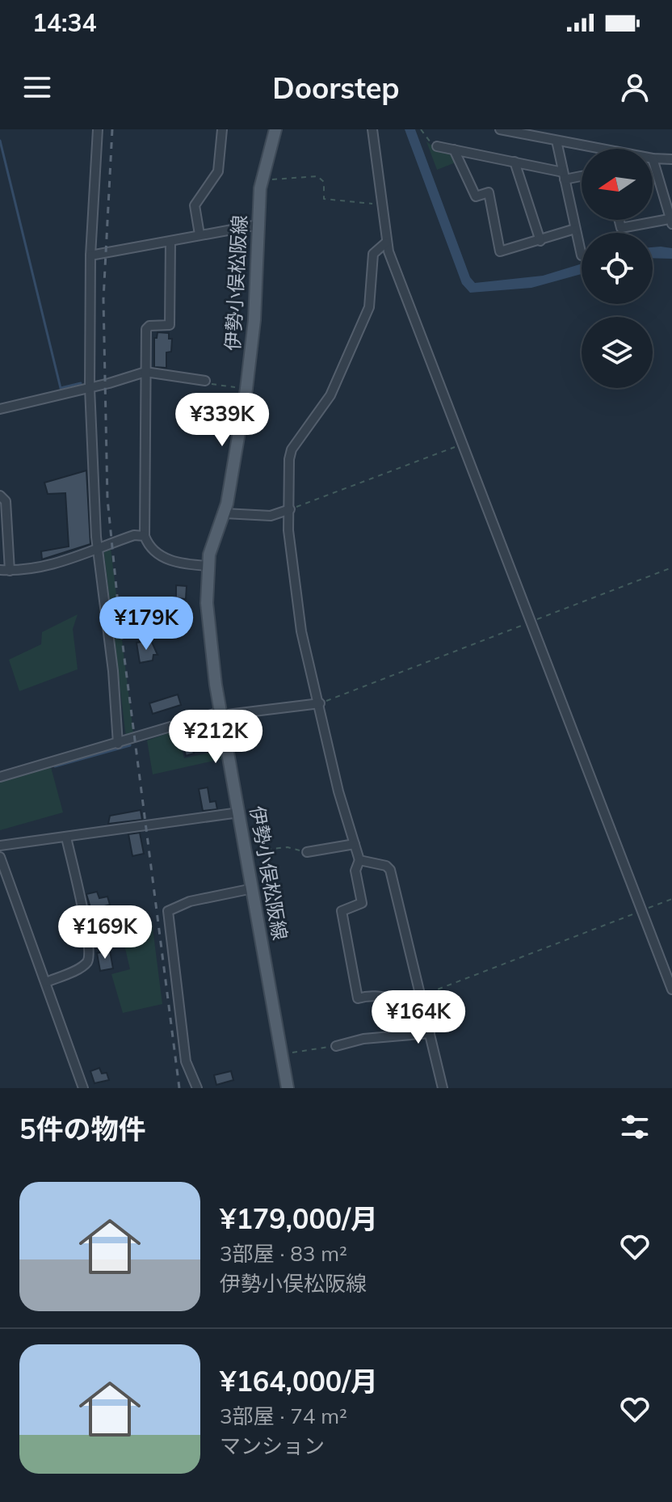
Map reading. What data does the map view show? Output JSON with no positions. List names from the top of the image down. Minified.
{"streets":{"main road":["伊勢小俣松阪線"]},"north":"left","page":{"status":"14:34","header":"Doorstep","price":["¥339K","¥179K","¥212K","¥169K","¥164K"],"heading":"5件の物件","list":[{"name":"¥179,000/月","note":"3部屋 · 83 m² · 伊勢小俣松阪線"},{"name":"¥164,000/月","note":"3部屋 · 74 m² · マンション"}]}}
